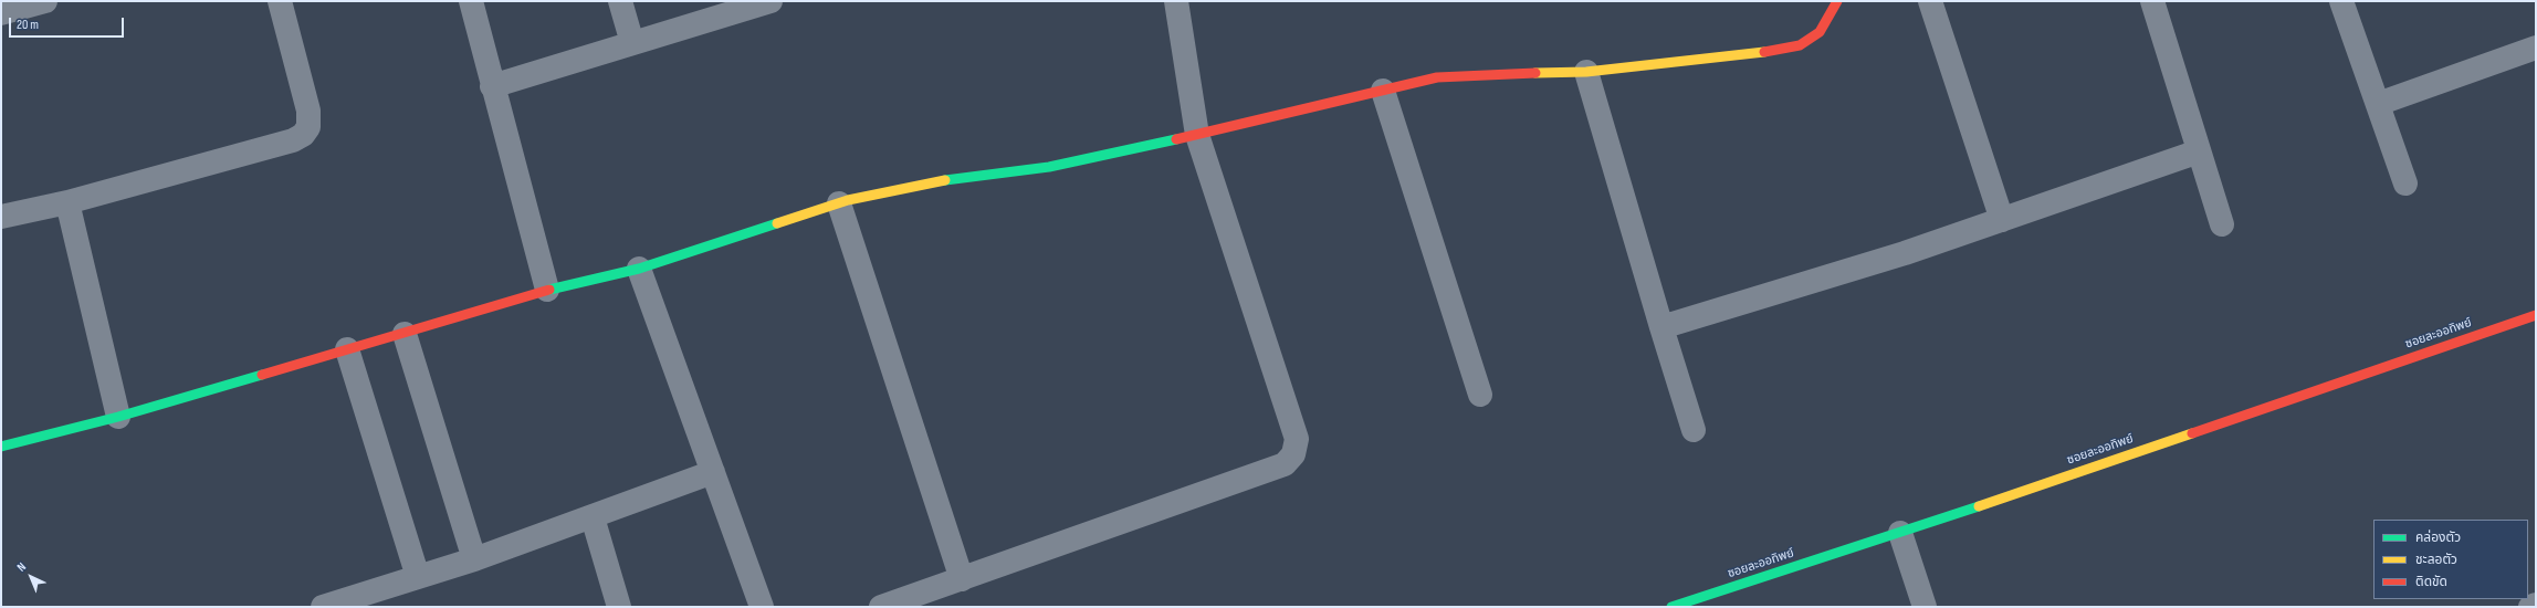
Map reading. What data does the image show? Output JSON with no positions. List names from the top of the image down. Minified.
{"streets":{"street":["ซอยละออทิพย์"]},"legend":["คล่องตัว","ชะลอตัว","ติดขัด"],"scale_bar":"20 m","north":"top left"}
